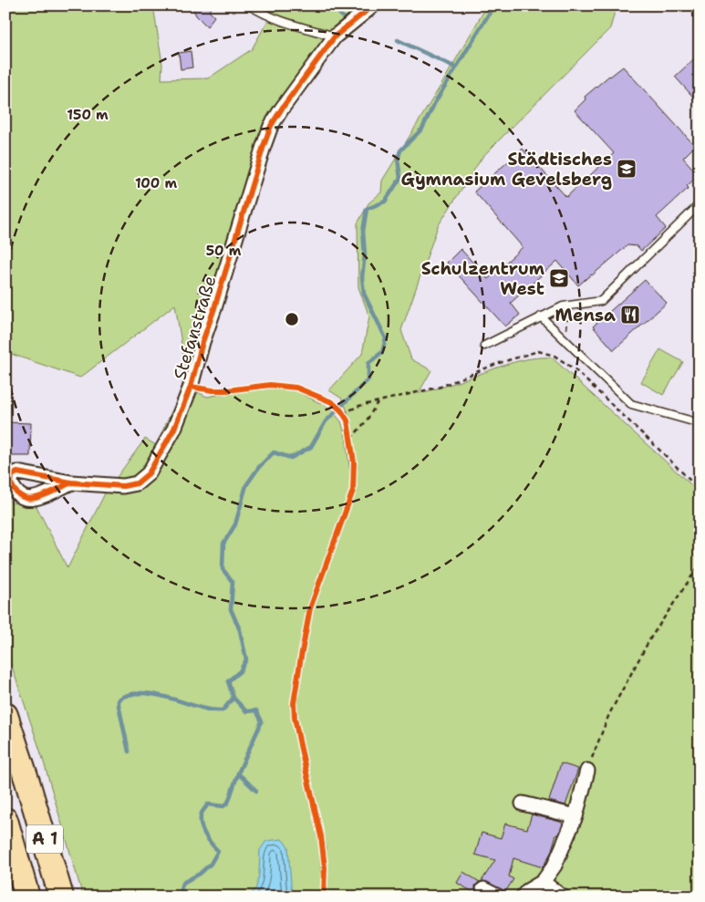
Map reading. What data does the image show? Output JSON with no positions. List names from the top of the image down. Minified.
{"streets":{"highway":["A 1"],"street":["Stefanstraße"]},"places":{"school or university":["Städtisches Gymnasium Gevelsberg","Schulzentrum West"],"restaurant":["Mensa"]},"rings":["150 m","100 m","50 m"]}
